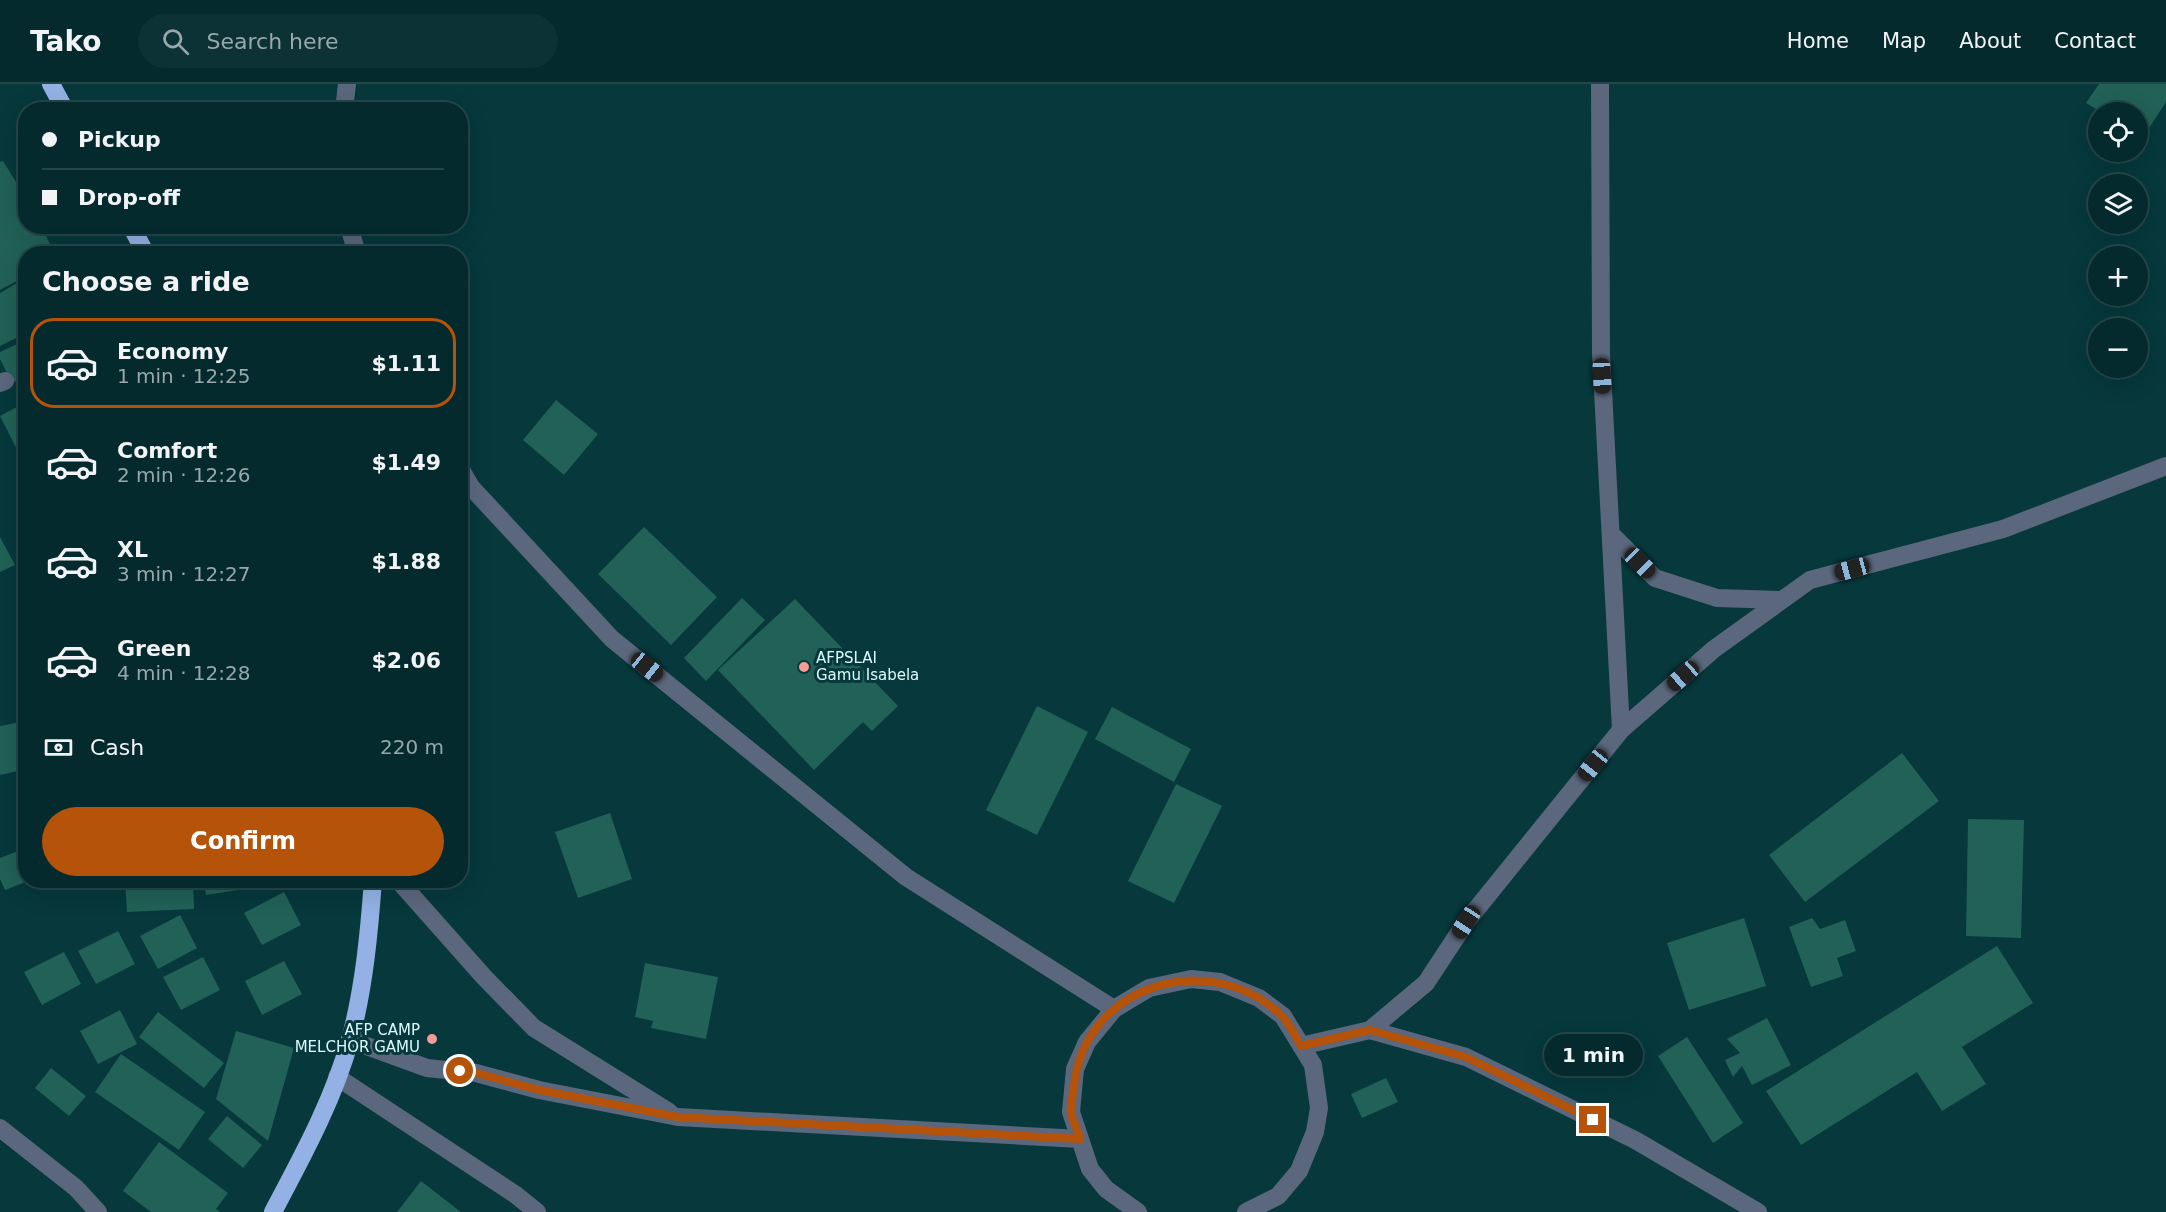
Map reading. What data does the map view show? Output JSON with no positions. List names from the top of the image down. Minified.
{"places":["AFPSLAI Gamu Isabela","AFP CAMP MELCHOR GAMU"],"page":{"header":"Tako","search":"Search here","nav":["Home","Map","About","Contact"],"map_buttons":["+","−"],"banner":["Pickup","Drop-off"],"heading":"Choose a ride","list":[{"name":"Economy","note":"1 min · 12:25","value":"$1.11"},{"name":"Comfort","note":"2 min · 12:26","value":"$1.49"},{"name":"XL","note":"3 min · 12:27","value":"$1.88"},{"name":"Green","note":"4 min · 12:28","value":"$2.06"}],"pay":["Cash","220 m"],"buttons":"Confirm","bubble":"1 min"}}
